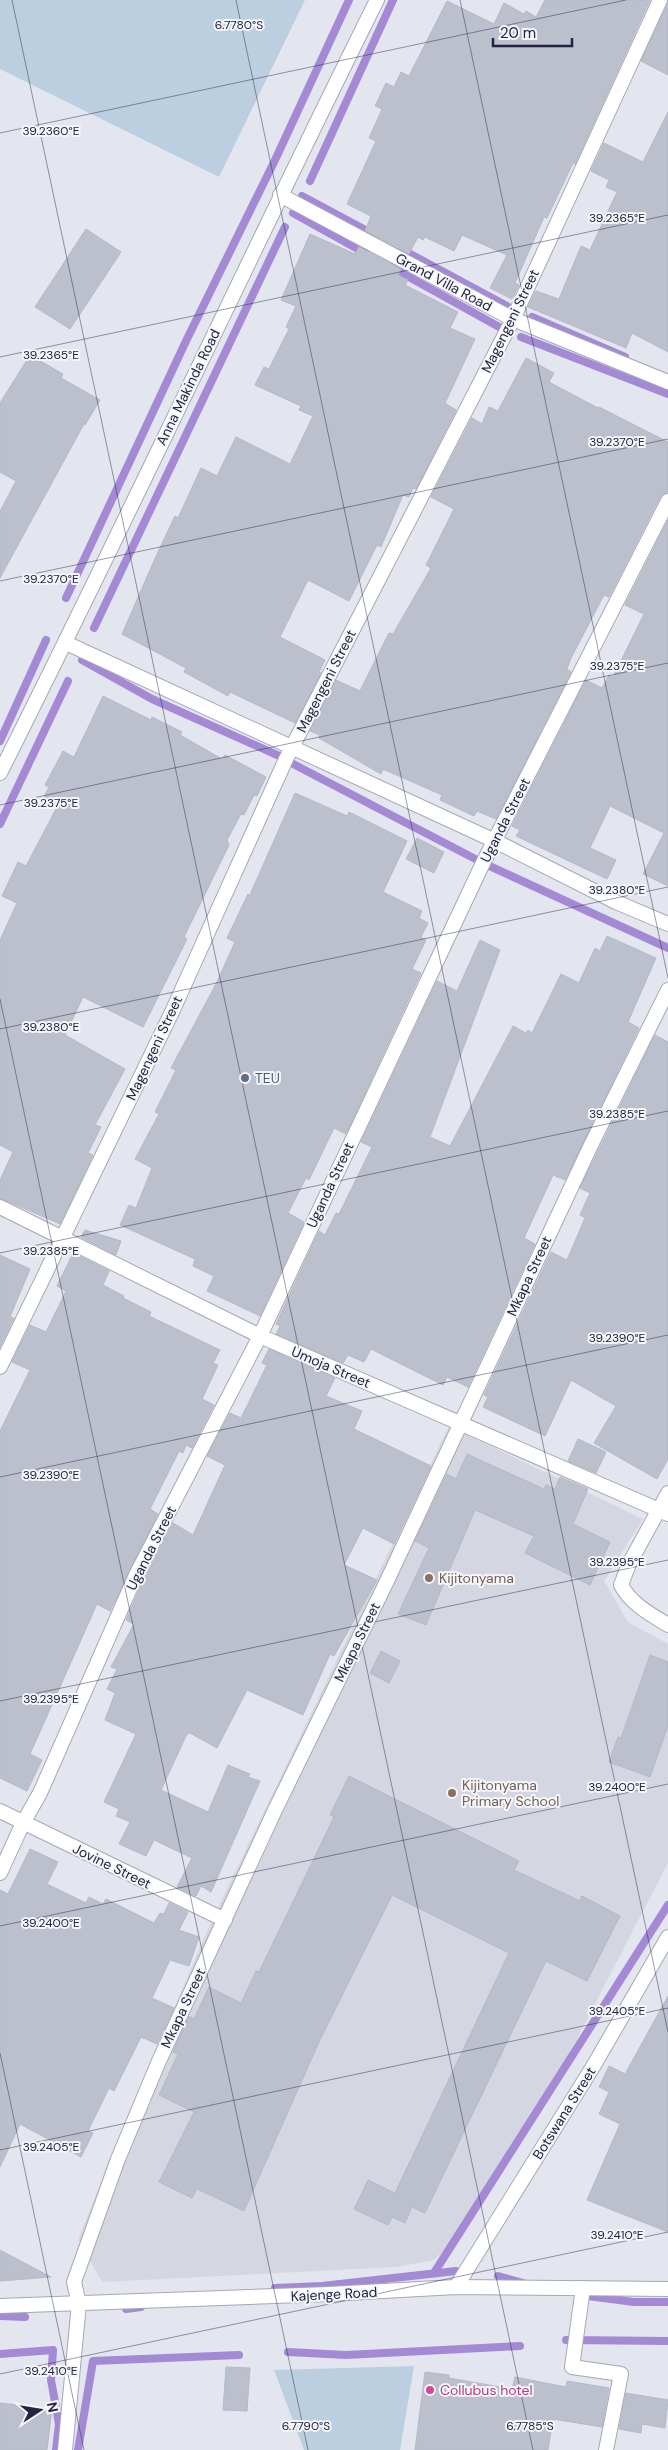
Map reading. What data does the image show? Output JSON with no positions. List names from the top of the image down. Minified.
{"streets":{"street":["Grand Villa Road","Magengeni Street","Anna Makinda Road","Uganda Street","Mkapa Street","Umoja Street","Jovine Street","Botswana Street","Kajenge Road"]},"crossings":[["Grand Villa Road","Magengeni Street"],["Grand Villa Road","Anna Makinda Road"],["Magengeni Street","Umoja Street"],["Uganda Street","Umoja Street"],["Uganda Street","Jovine Street"],["Mkapa Street","Umoja Street"],["Mkapa Street","Jovine Street"],["Mkapa Street","Kajenge Road"],["Botswana Street","Kajenge Road"]],"places":["TEU","Kijitonyama","Kijitonyama Primary School","Collubus hotel"],"scale_bar":"20 m","north":"right","coordinates":["6.7780°S","39.2360°E","39.2365°E","39.2370°E","39.2375°E","39.2380°E","39.2385°E","39.2390°E","39.2395°E","39.2400°E","39.2405°E","39.2410°E","6.7790°S","6.7785°S"]}
